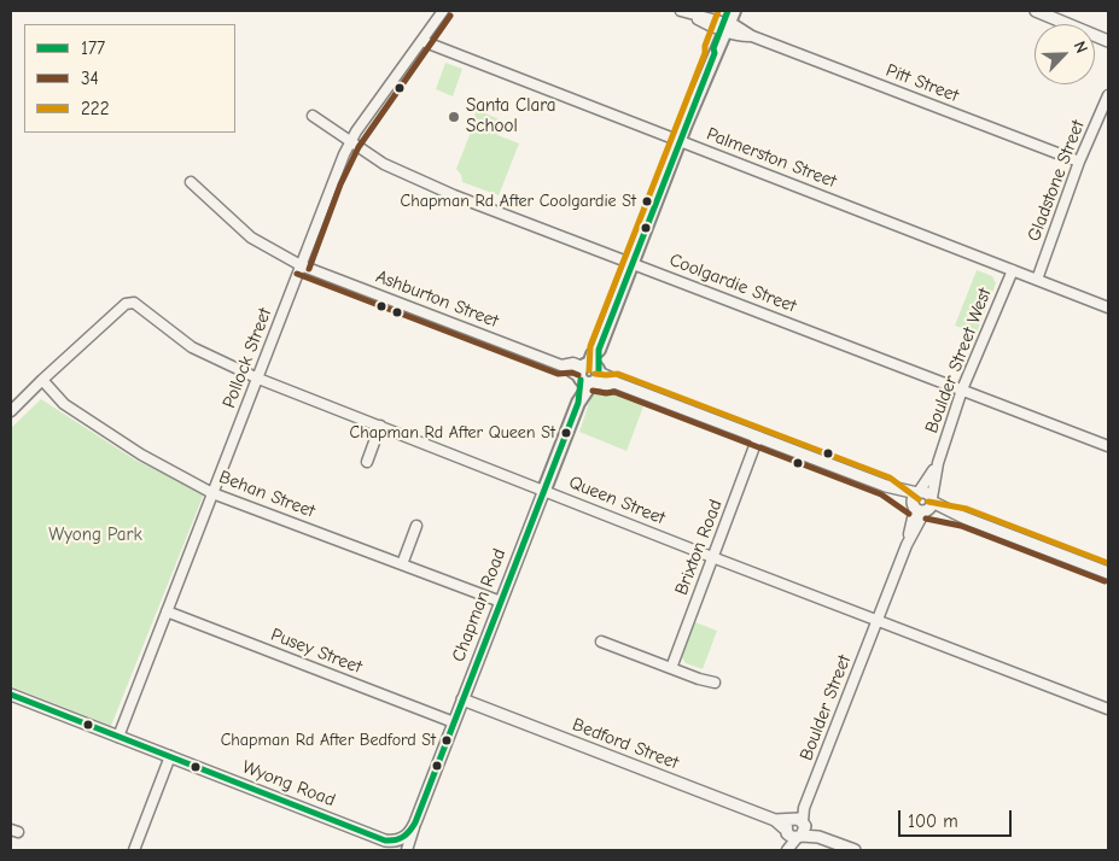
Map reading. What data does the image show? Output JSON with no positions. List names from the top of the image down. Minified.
{"streets":{"main road":["Chapman Road"],"street":["Pitt Street","Palmerston Street","Gladstone Street","Coolgardie Street","Ashburton Street","Pollock Street","Boulder Street West","Behan Street","Queen Street","Brixton Road","Pusey Street","Boulder Street","Bedford Street","Wyong Road"]},"crossings":[["Pitt Street","Gladstone Street"],["Pitt Street","Chapman Road"],["Palmerston Street","Gladstone Street"],["Palmerston Street","Pollock Street"],["Palmerston Street","Boulder Street West"],["Palmerston Street","Chapman Road"],["Coolgardie Street","Pollock Street"],["Coolgardie Street","Boulder Street West"],["Coolgardie Street","Chapman Road"],["Ashburton Street","Pollock Street"],["Ashburton Street","Boulder Street West"],["Ashburton Street","Brixton Road"],["Ashburton Street","Chapman Road"],["Pollock Street","Behan Street"],["Pollock Street","Queen Street"],["Pollock Street","Pusey Street"],["Pollock Street","Wyong Road"],["Boulder Street West","Queen Street"],["Boulder Street West","Boulder Street"],["Behan Street","Queen Street"],["Behan Street","Chapman Road"],["Queen Street","Brixton Road"],["Queen Street","Chapman Road"],["Queen Street","Boulder Street"],["Chapman Road","Pusey Street"],["Chapman Road","Bedford Street"],["Chapman Road","Wyong Road"],["Boulder Street","Bedford Street"]],"parks":["Wyong Park"],"places":["Santa Clara School","Chapman Rd After Coolgardie St","Chapman Rd After Queen St","Chapman Rd After Bedford St"],"lines":["transit line 177","transit line 222","transit line 34"],"legend":["177","34","222"],"scale_bar":"100 m","north":"top right"}
